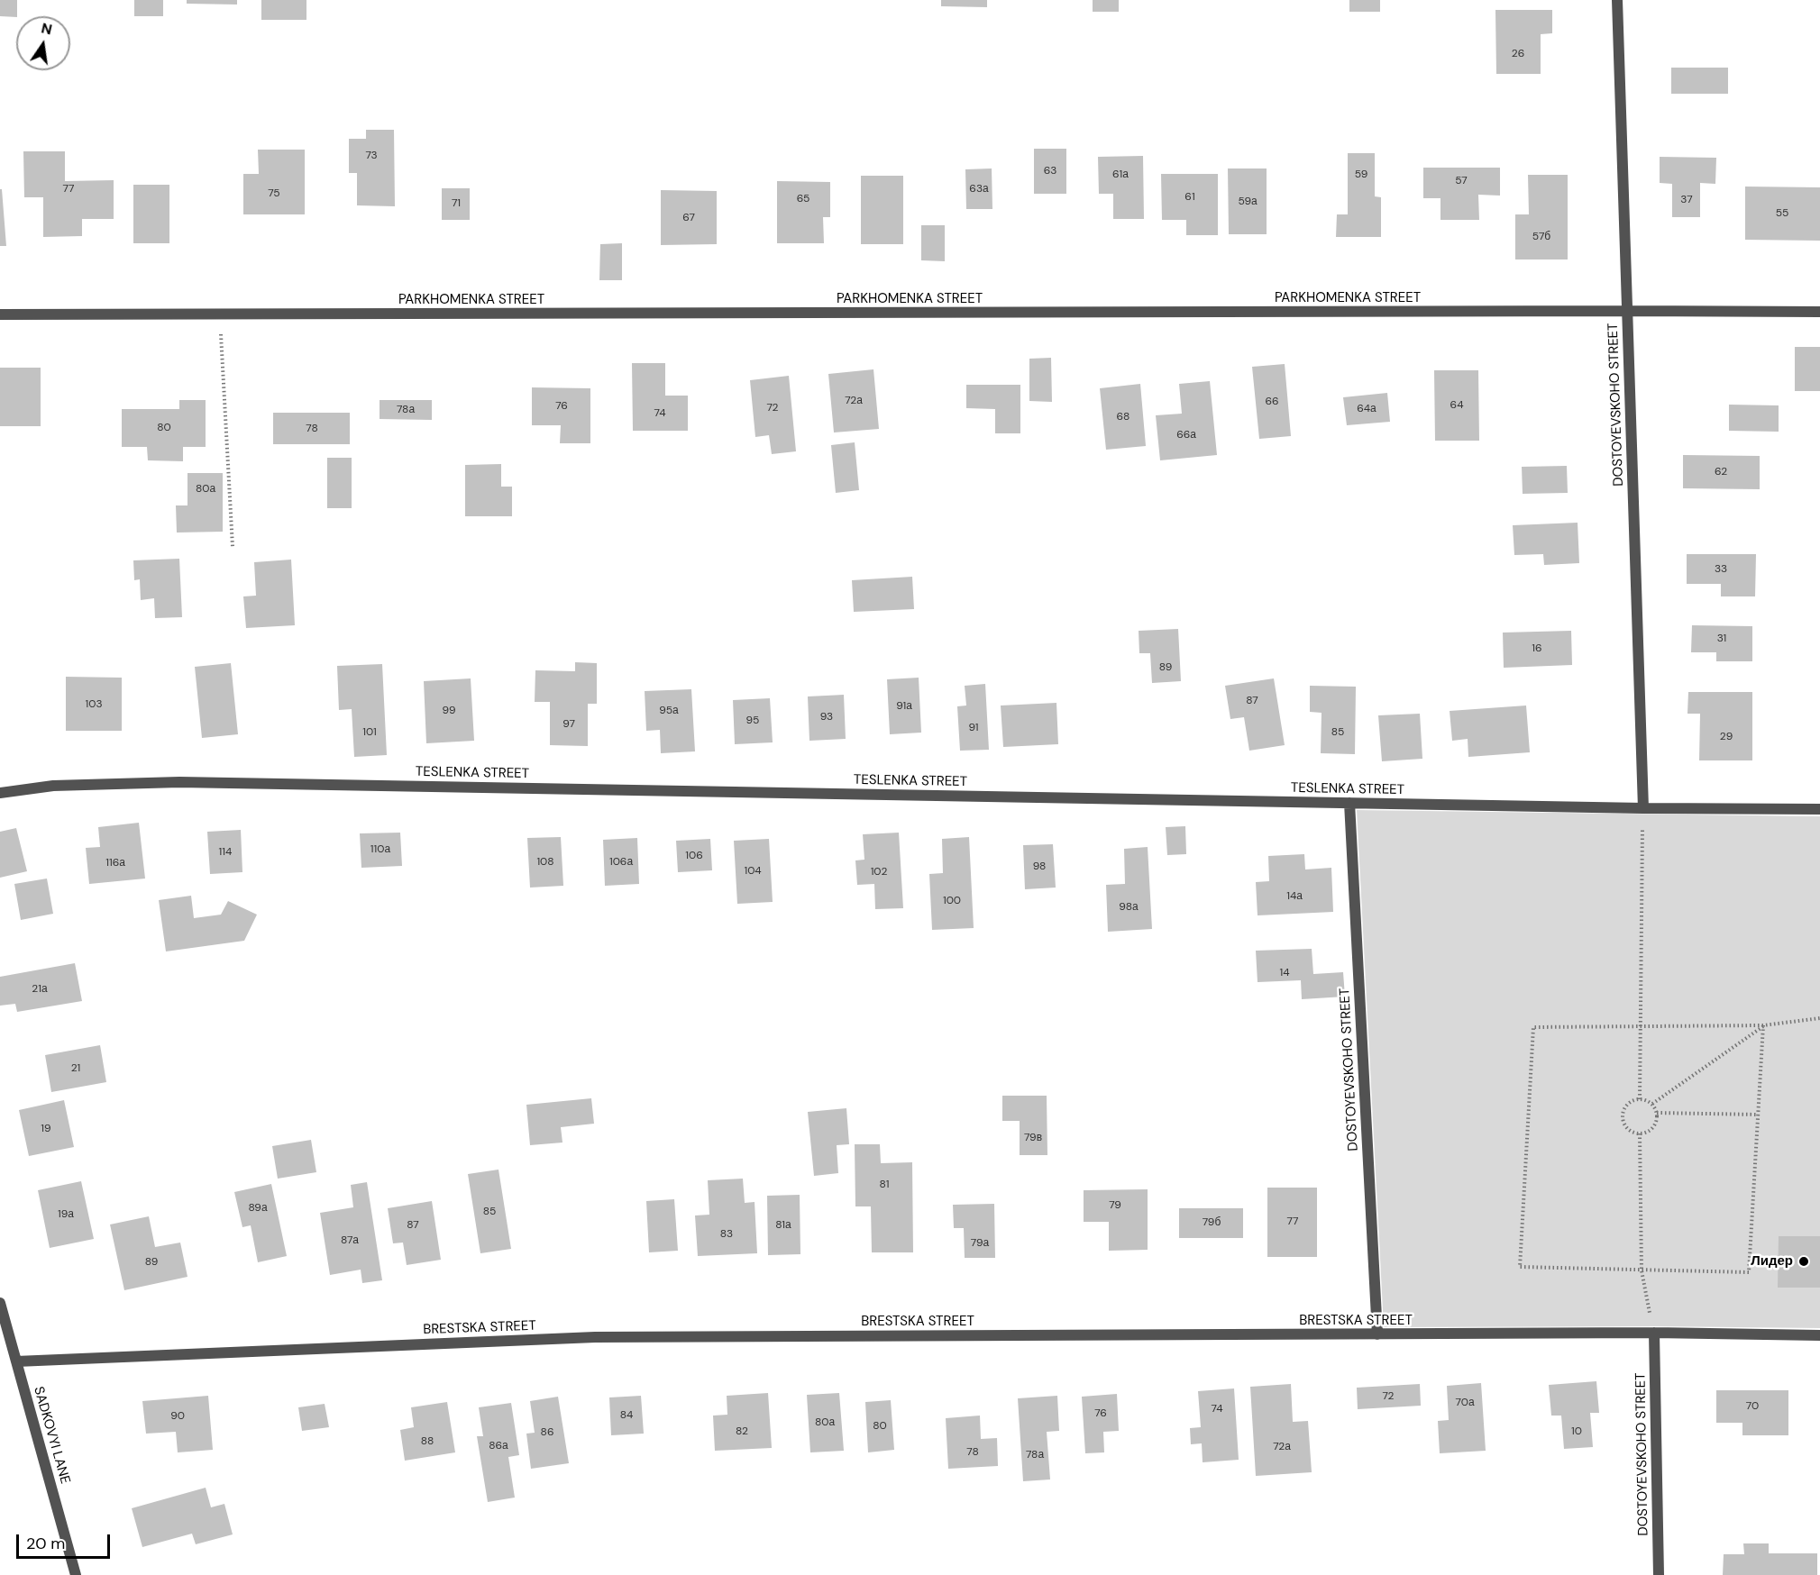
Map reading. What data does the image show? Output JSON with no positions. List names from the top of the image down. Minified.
{"streets":{"street":["PARKHOMENKA STREET","DOSTOYEVSKOHO STREET","TESLENKA STREET","BRESTSKA STREET","SADKOVYI LANE"]},"crossings":[["PARKHOMENKA STREET","DOSTOYEVSKOHO STREET"],["DOSTOYEVSKOHO STREET","TESLENKA STREET"],["DOSTOYEVSKOHO STREET","BRESTSKA STREET"],["BRESTSKA STREET","SADKOVYI LANE"]],"places":["Лидер"],"house_numbers":["26","73","63","61а","59","57","77","63а","75","61","65","37","59а","71","55","67","57б","72а","66","64","76","72","64а","78а","74","68","80","78","66а","62","80а","33","31","16","89","87","103","91а","99","95а","93","95","97","91","101","85","29","110а","114","106","108","106а","116а","98","104","102","14а","100","98а","14","21а","21","19","79в","81","79","89а","85","19а","77","79б","87","81а","83","87а","79а","89","72","70а","70","74","76","84","90","80а","80","82","10","86","88","86а","72а","78","78а"],"scale_bar":"20 m","north":"top"}
